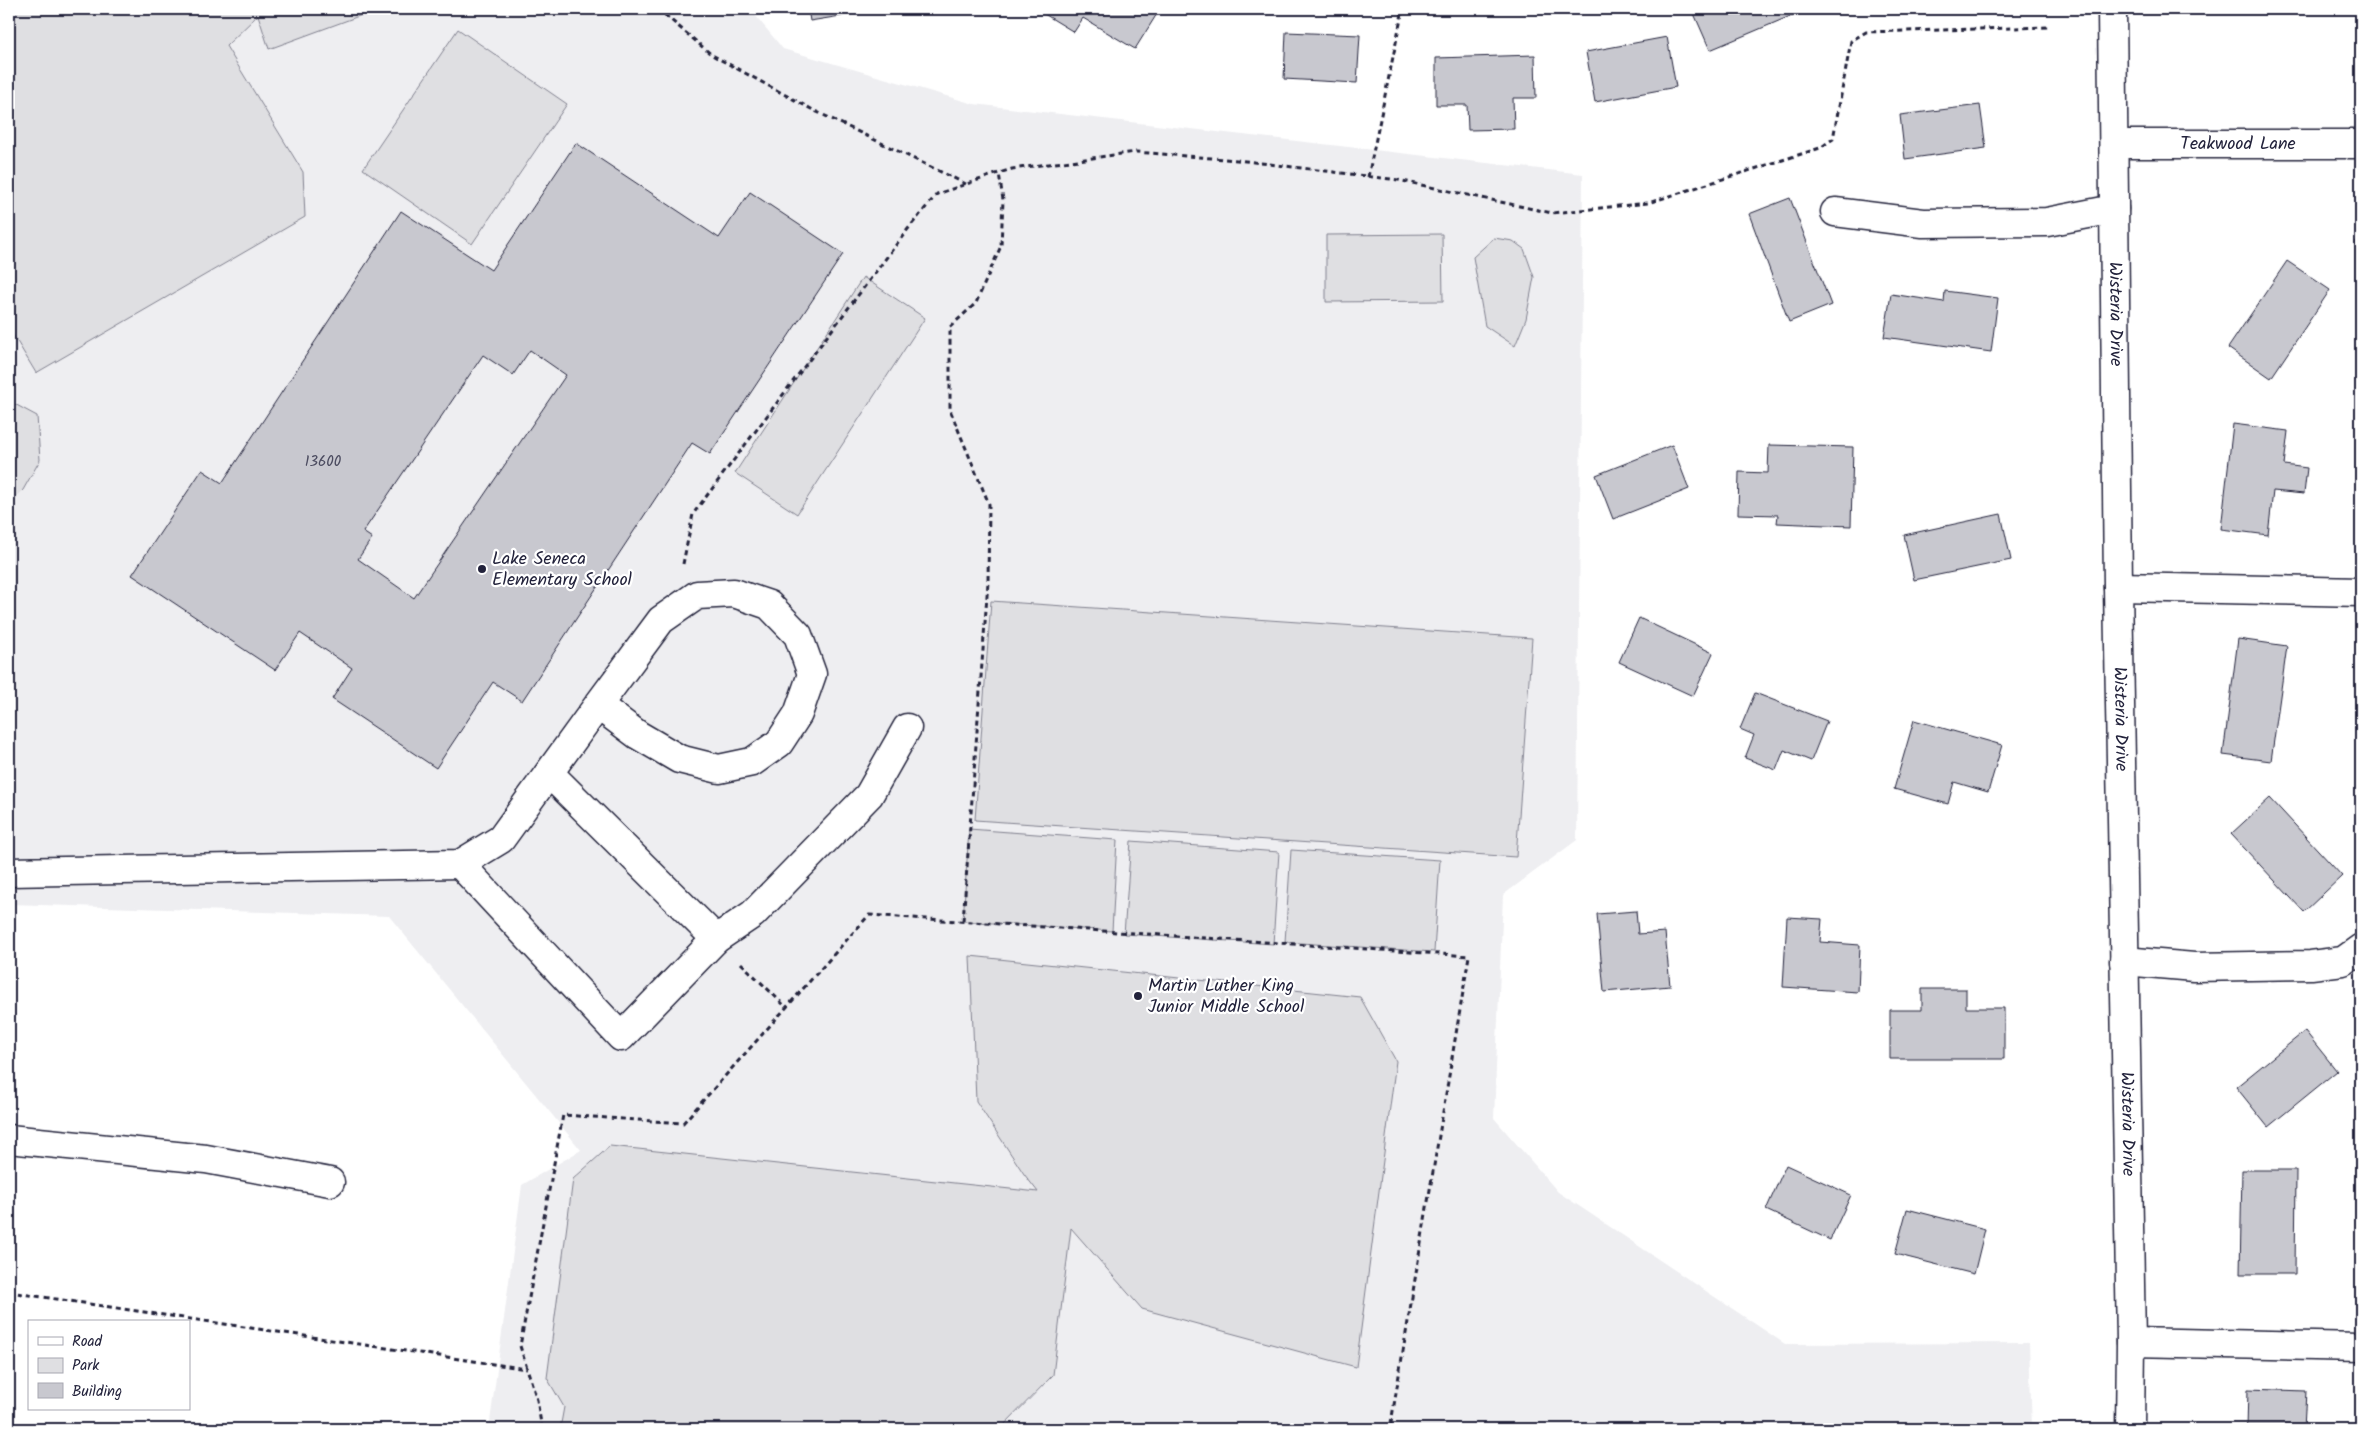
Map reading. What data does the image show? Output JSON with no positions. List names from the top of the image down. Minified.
{"streets":{"street":["Teakwood Lane","Wisteria Drive"]},"crossings":[["Teakwood Lane","Wisteria Drive"]],"places":["Lake Seneca Elementary School","Martin Luther King Junior Middle School"],"house_numbers":["13600"],"legend":["Road","Park","Building"]}
